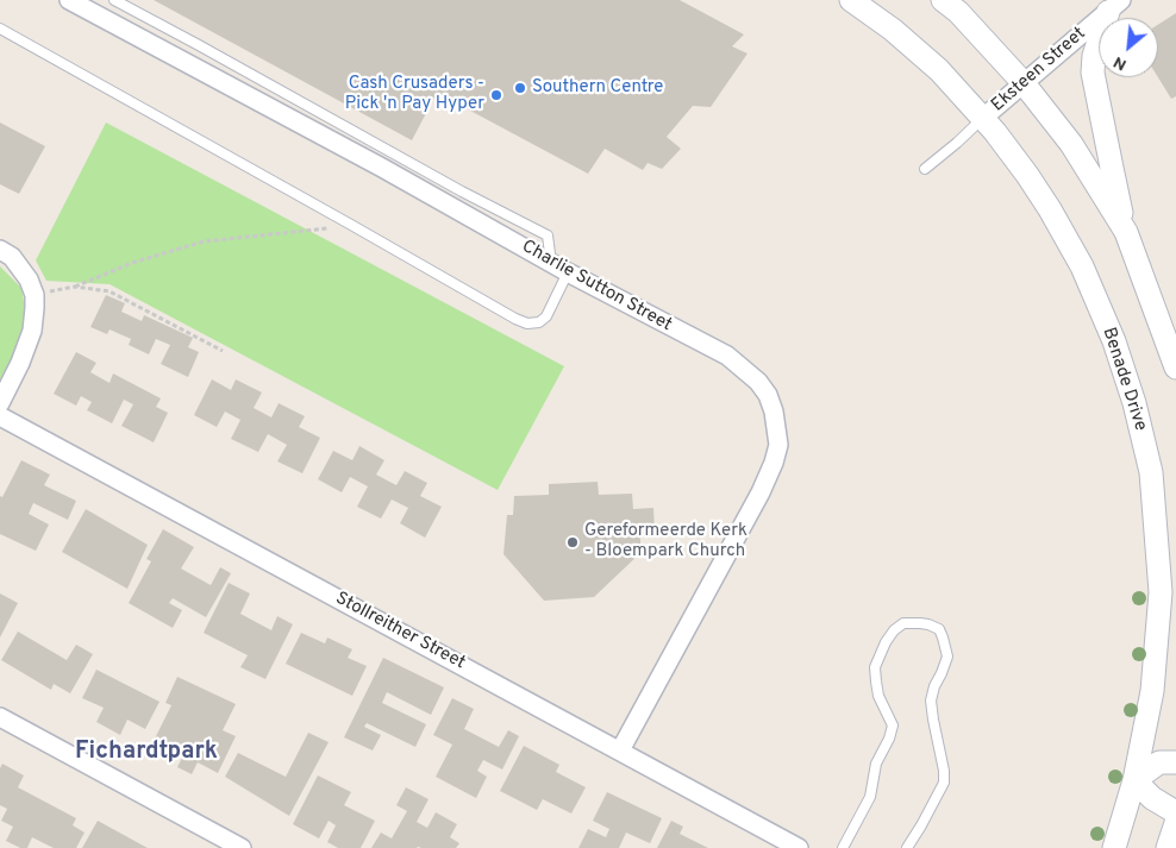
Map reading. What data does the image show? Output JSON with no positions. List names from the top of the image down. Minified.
{"streets":{"street":["Eksteen Street","Charlie Sutton Street","Benade Drive","Stollreither Street"]},"crossings":[["Eksteen Street","Benade Drive"],["Charlie Sutton Street","Stollreither Street"]],"districts":["Fichardtpark"],"places":["Southern Centre","Cash Crusaders - Pick 'n Pay Hyper","Gereformeerde Kerk - Bloempark Church"],"north":"bottom left"}
